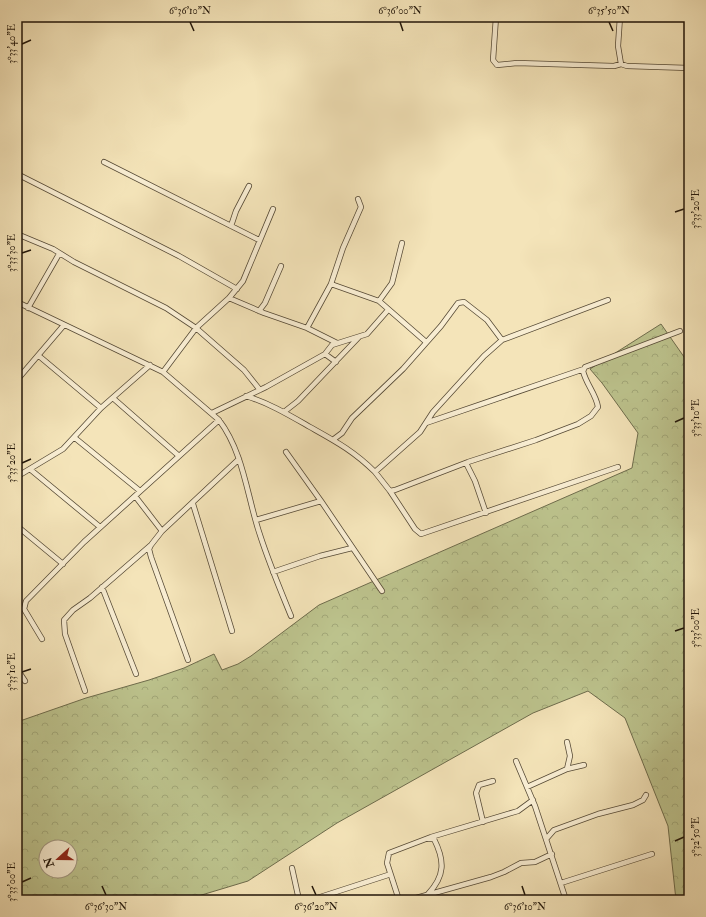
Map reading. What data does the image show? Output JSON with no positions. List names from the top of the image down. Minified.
{"north":"left","coordinates":["6°36'10\"N","6°36'00\"N","6°35'50\"N","3°33'40\"E","3°33'20\"E","3°33'30\"E","3°33'10\"E","3°33'00\"E","3°32'50\"E","6°36'30\"N","6°36'20\"N"]}
